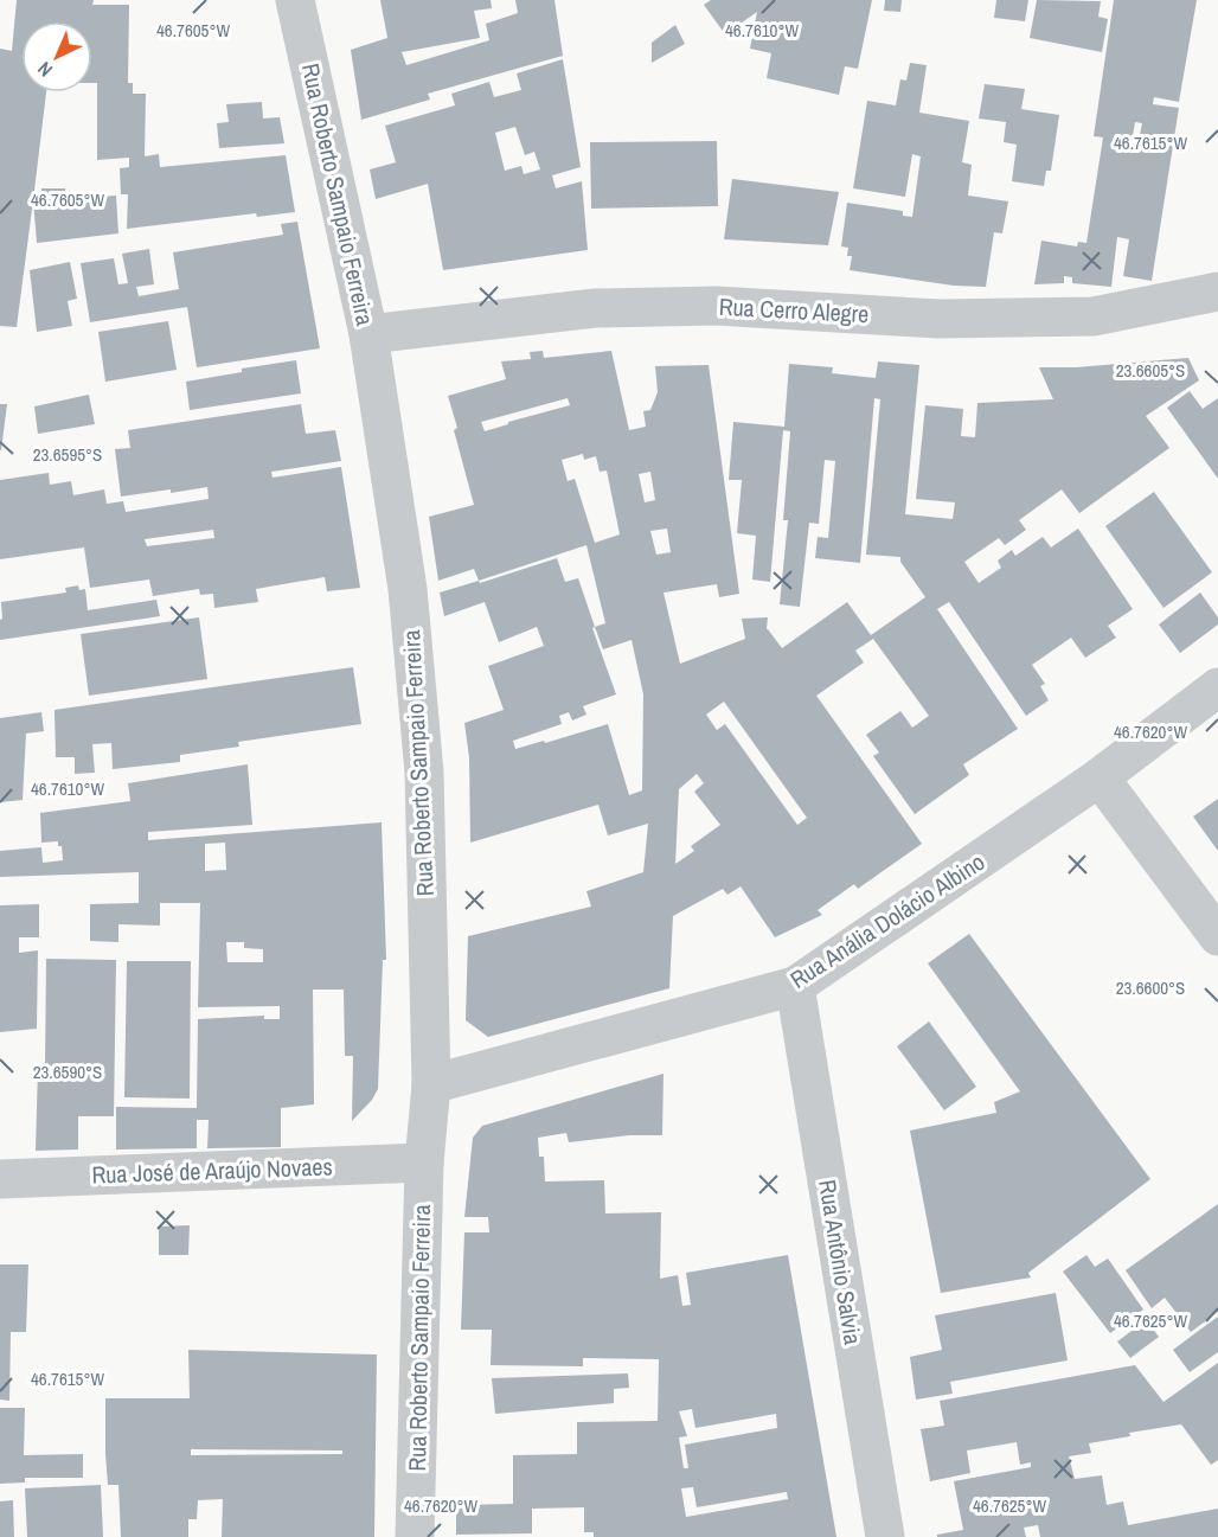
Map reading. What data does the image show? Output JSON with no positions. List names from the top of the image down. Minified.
{"streets":{"street":["Rua Roberto Sampaio Ferreira","Rua Cerro Alegre","Rua Anália Dolácio Albino","Rua José de Araújo Novaes","Rua Antônio Salvia"]},"crossings":[["Rua Roberto Sampaio Ferreira","Rua Cerro Alegre"],["Rua Roberto Sampaio Ferreira","Rua Anália Dolácio Albino"],["Rua Roberto Sampaio Ferreira","Rua José de Araújo Novaes"],["Rua Anália Dolácio Albino","Rua Antônio Salvia"]],"north":"bottom left","coordinates":["46.7605°W","46.7610°W","46.7615°W","23.6605°S","23.6595°S","46.7620°W","23.6600°S","23.6590°S","46.7625°W"]}
